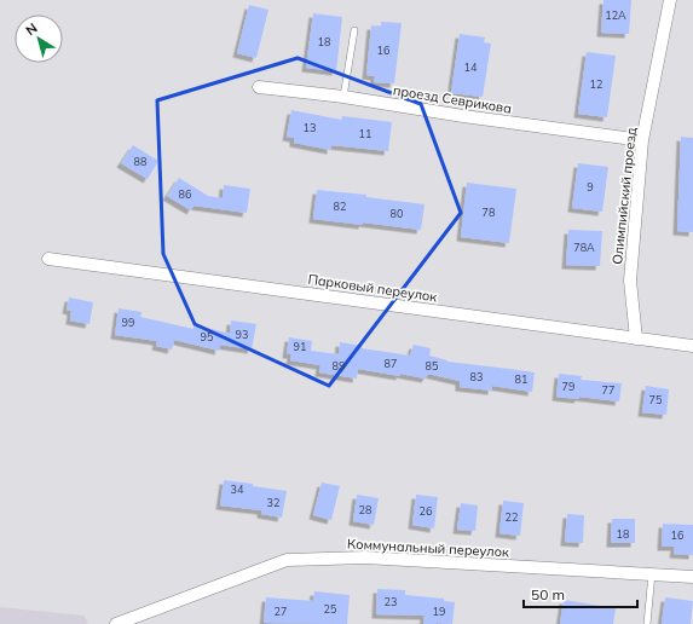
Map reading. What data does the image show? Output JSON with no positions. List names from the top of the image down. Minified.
{"streets":{"street":["проезд Севрикова","Олимпийский проезд","Парковый переулок","Коммунальный переулок"]},"crossings":[["проезд Севрикова","Олимпийский проезд"],["Олимпийский проезд","Парковый переулок"]],"house_numbers":["12А","18","16","14","12","13","11","88","9","86","82","78","80","78А","99","93","95","91","87","89","85","83","81","79","77","75","34","32","28","26","22","18","16","23","25","27","19"],"scale_bar":"50 m","north":"top left"}
